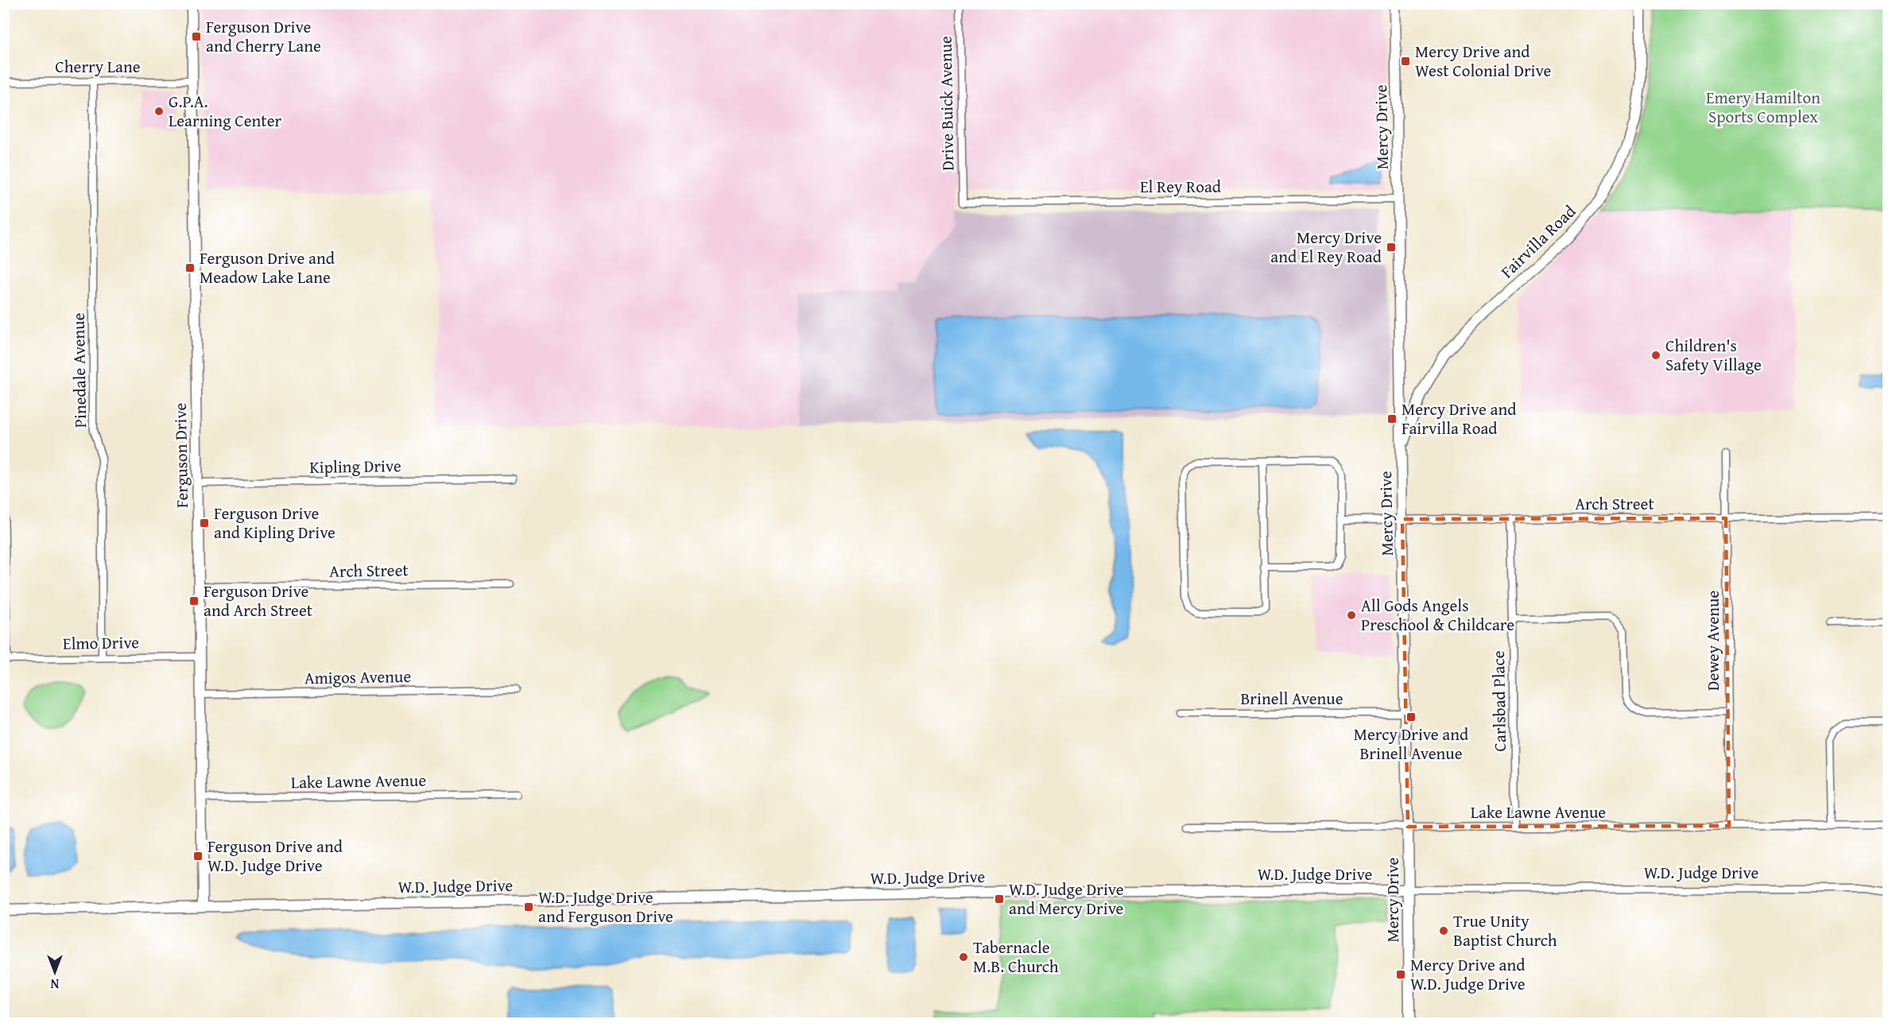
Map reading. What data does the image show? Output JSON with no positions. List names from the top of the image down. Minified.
{"streets":{"street":["Cherry Lane","Drive Buick Avenue","Mercy Drive","El Rey Road","Fairvilla Road","Pinedale Avenue","Ferguson Drive","Kipling Drive","Arch Street","Dewey Avenue","Elmo Drive","Amigos Avenue","Brinell Avenue","Carlsbad Place","Lake Lawne Avenue","W.D. Judge Drive"]},"crossings":[["Cherry Lane","Pinedale Avenue"],["Cherry Lane","Ferguson Drive"],["Drive Buick Avenue","El Rey Road"],["Mercy Drive","El Rey Road"],["Mercy Drive","Fairvilla Road"],["Mercy Drive","Arch Street"],["Mercy Drive","Brinell Avenue"],["Mercy Drive","Lake Lawne Avenue"],["Mercy Drive","W.D. Judge Drive"],["Pinedale Avenue","Elmo Drive"],["Ferguson Drive","Kipling Drive"],["Ferguson Drive","Arch Street"],["Ferguson Drive","Elmo Drive"],["Ferguson Drive","Amigos Avenue"],["Ferguson Drive","Lake Lawne Avenue"],["Ferguson Drive","W.D. Judge Drive"],["Arch Street","Dewey Avenue"],["Arch Street","Carlsbad Place"],["Dewey Avenue","Lake Lawne Avenue"],["Carlsbad Place","Lake Lawne Avenue"]],"parks":["Emery Hamilton Sports Complex"],"places":{"transit":["Ferguson Drive and Cherry Lane","Mercy Drive and West Colonial Drive","Mercy Drive and El Rey Road","Ferguson Drive and Meadow Lake Lane","Mercy Drive and Fairvilla Road","Ferguson Drive and Kipling Drive","Ferguson Drive and Arch Street","Mercy Drive and Brinell Avenue","Ferguson Drive and W.D. Judge Drive","W.D. Judge Drive and Mercy Drive","W.D. Judge Drive and Ferguson Drive","Mercy Drive and W.D. Judge Drive"],"other":["G.P.A. Learning Center","Children's Safety Village","All Gods Angels Preschool & Childcare","True Unity Baptist Church","Tabernacle M.B. Church"]},"north":"bottom"}
